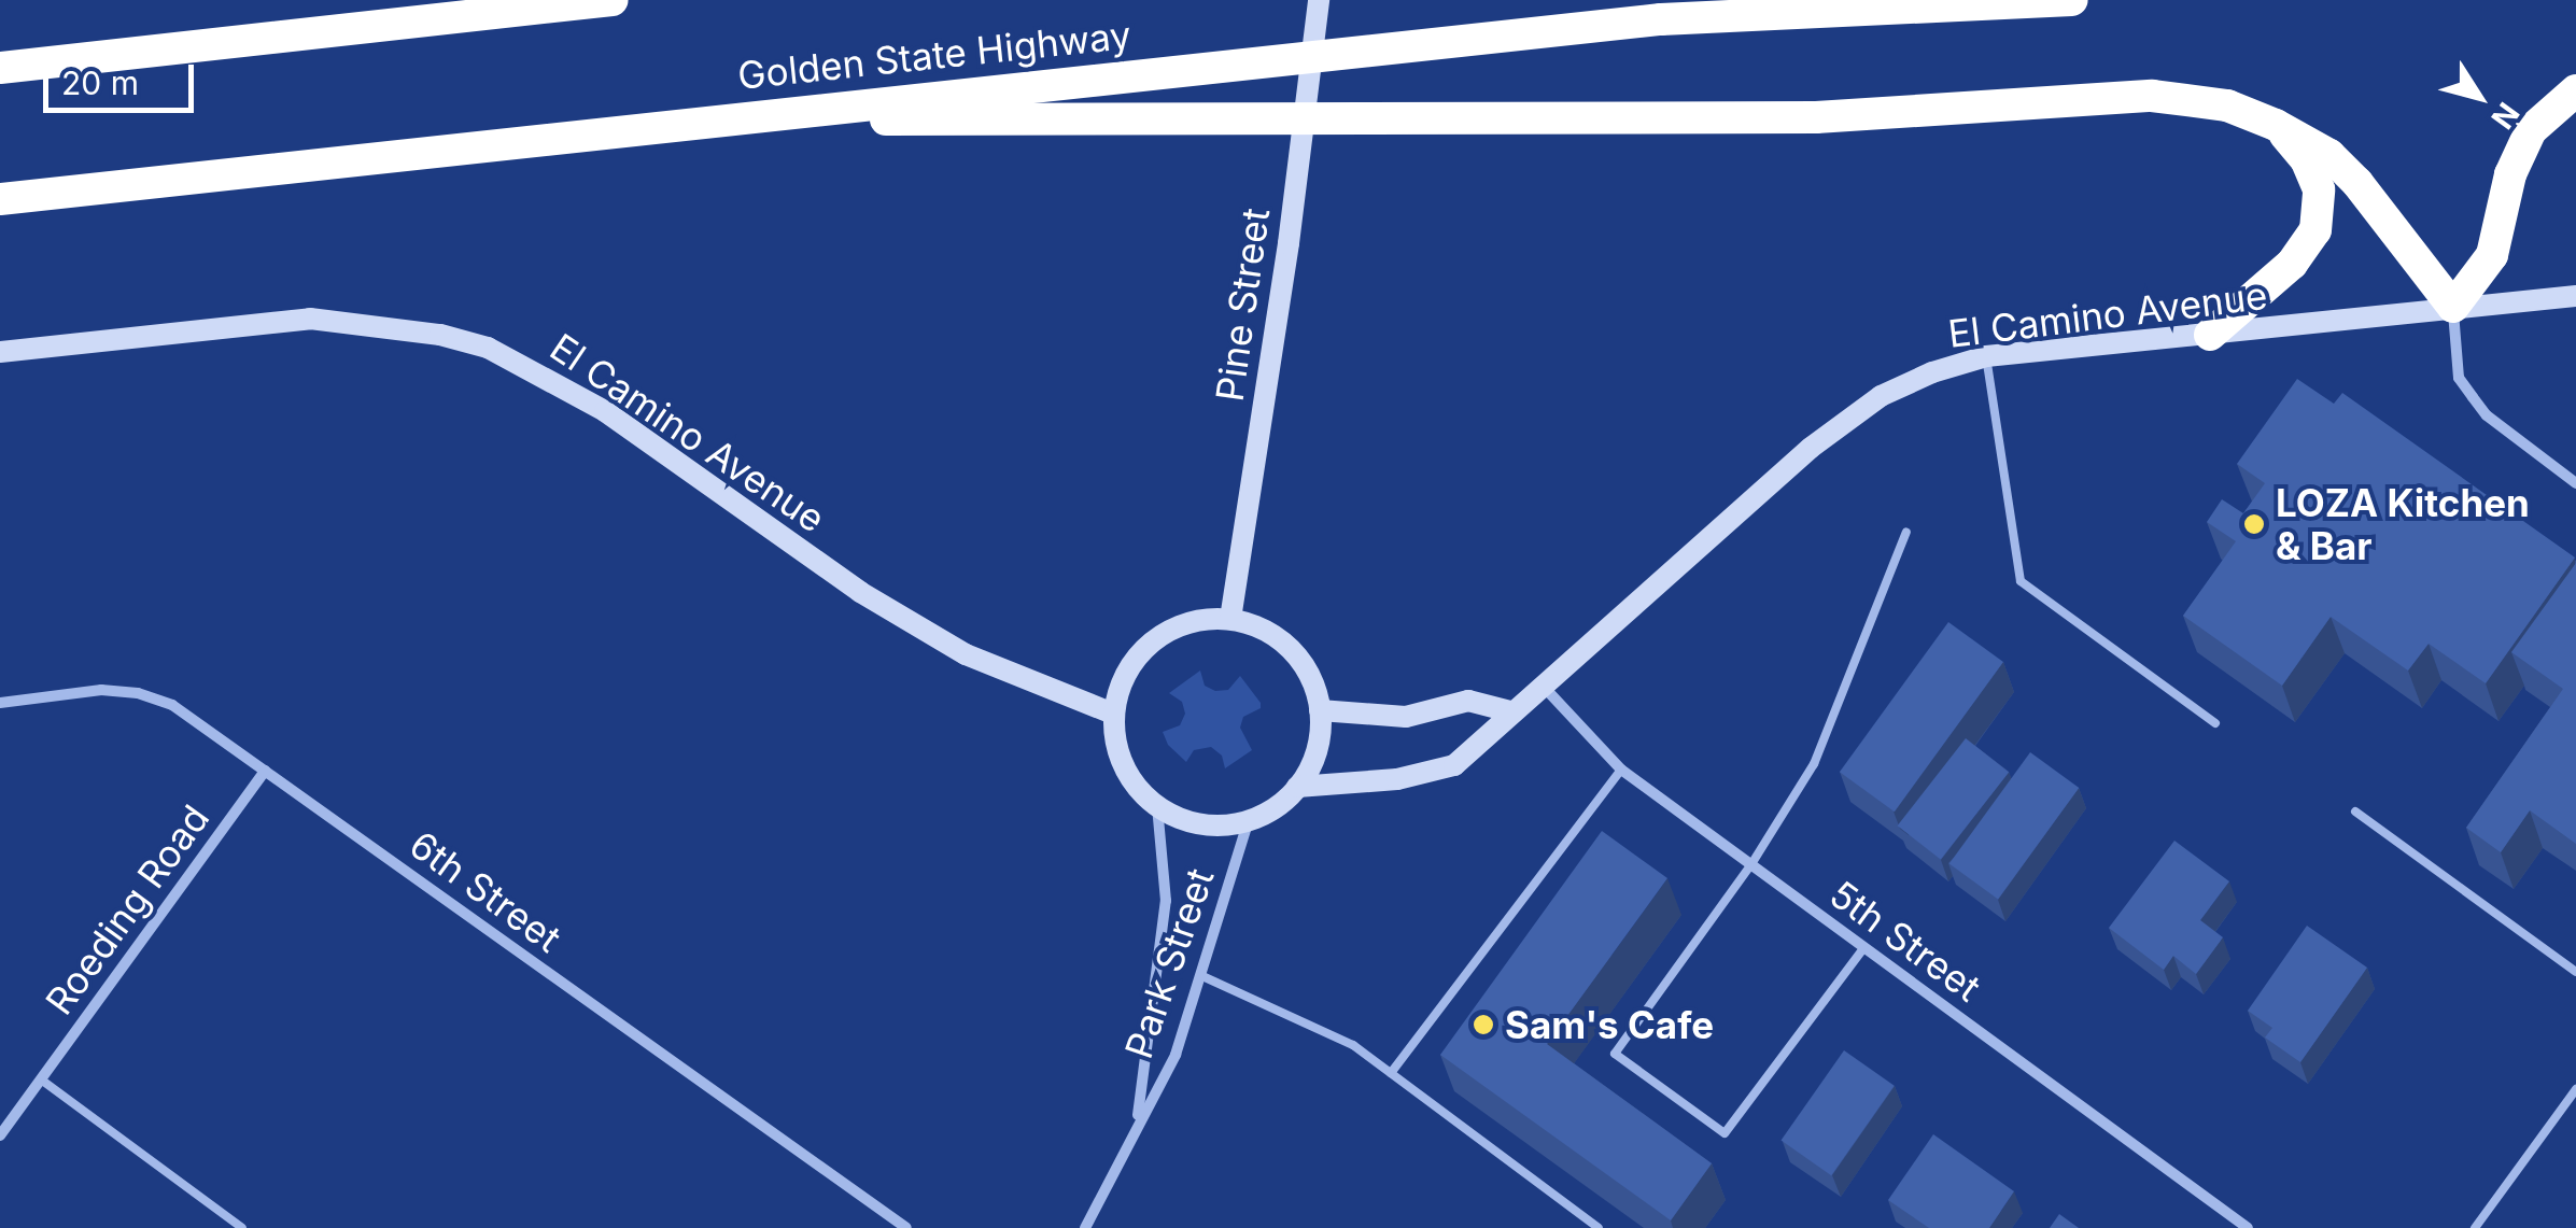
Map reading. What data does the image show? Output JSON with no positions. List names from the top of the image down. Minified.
{"streets":{"highway":["Golden State Highway"],"street":["Pine Street","El Camino Avenue","6th Street","Roeding Road","5th Street","Park Street"]},"crossings":[["Pine Street","El Camino Avenue"],["Pine Street","Park Street"],["El Camino Avenue","5th Street"],["El Camino Avenue","Park Street"],["6th Street","Roeding Road"]],"places":["LOZA Kitchen & Bar","Sam's Cafe"],"scale_bar":"20 m","north":"bottom right"}
